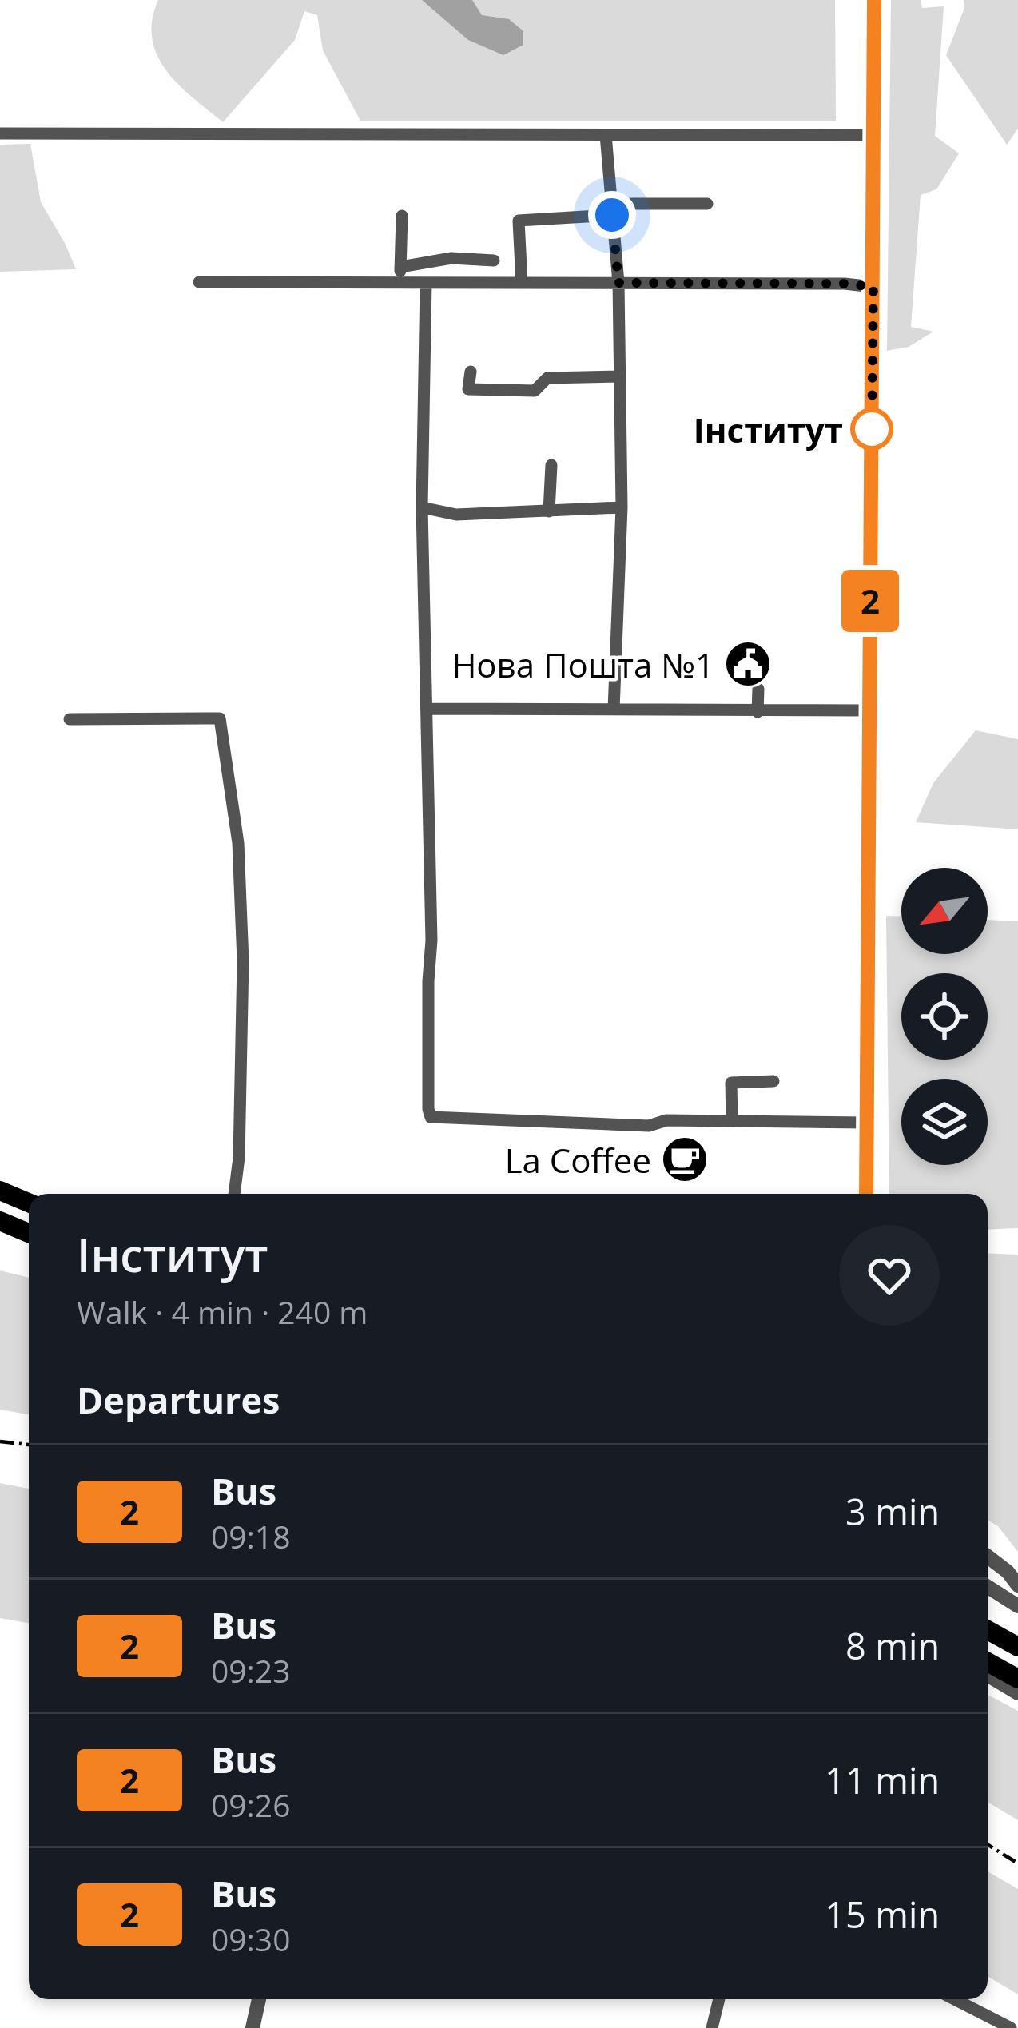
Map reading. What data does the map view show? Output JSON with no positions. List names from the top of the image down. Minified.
{"places":{"other":["Інститут"],"public building":["Нова Пошта №1"],"cafe":["La Coffee"]},"lines":["bus line 2"],"north":"bottom left","page":{"on_map":"2","heading":[["Інститут","Walk · 4 min · 240 m"],"Departures"],"list":[{"mark":"2","name":"Bus","note":"09:18","value":"3 min"},{"mark":"2","name":"Bus","note":"09:23","value":"8 min"},{"mark":"2","name":"Bus","note":"09:26","value":"11 min"},{"mark":"2","name":"Bus","note":"09:30","value":"15 min"}]}}
